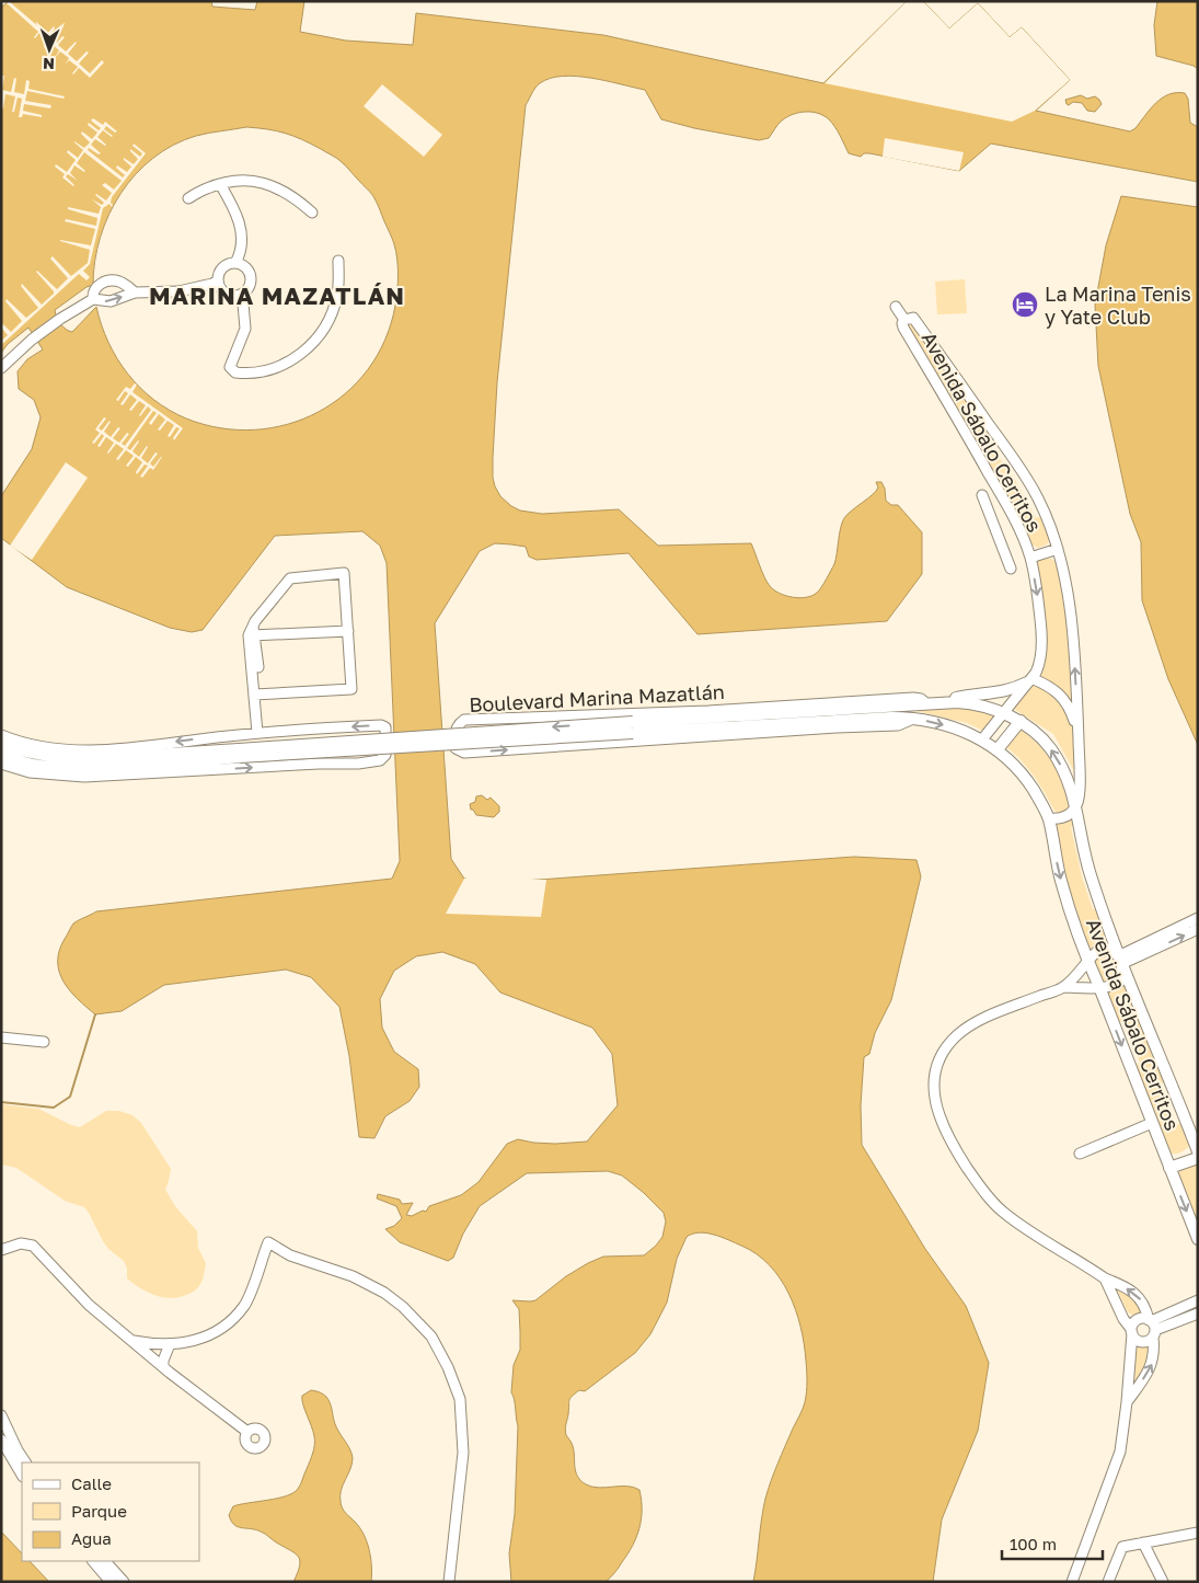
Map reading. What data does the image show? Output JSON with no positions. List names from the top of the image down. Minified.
{"streets":{"main road":["Avenida Sábalo Cerritos"],"street":["Boulevard Marina Mazatlán"]},"crossings":[["Avenida Sábalo Cerritos","Boulevard Marina Mazatlán"]],"districts":["MARINA MAZATLÁN"],"places":{"hotel":["La Marina Tenis y Yate Club"]},"legend":["Calle","Parque","Agua"],"scale_bar":"100 m","north":"bottom"}
